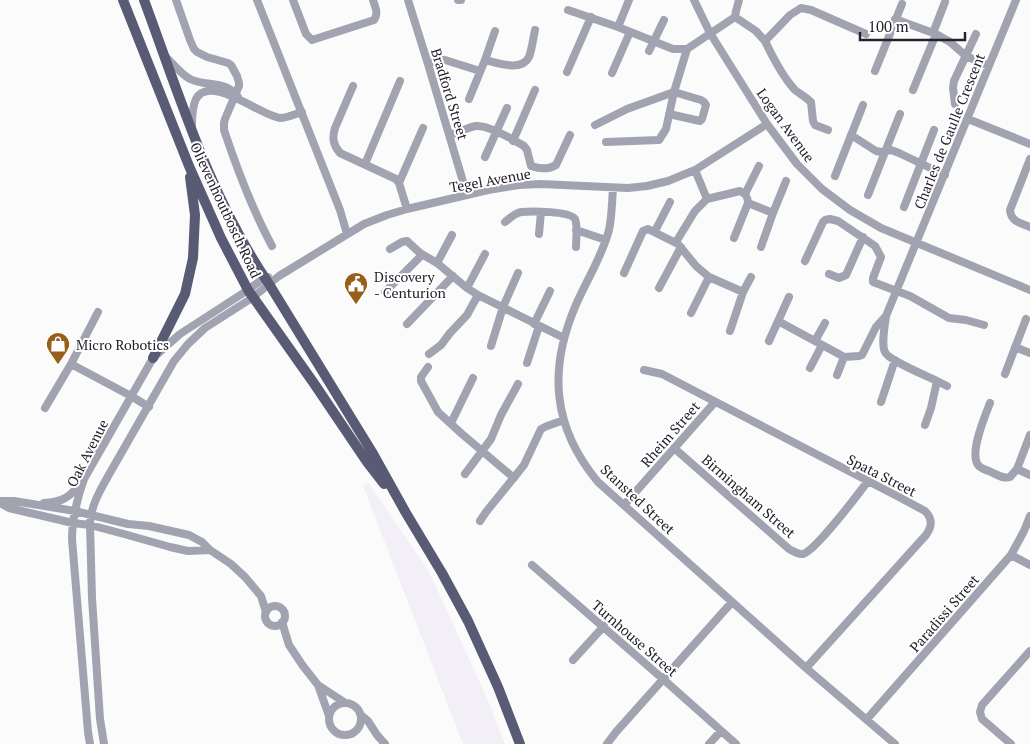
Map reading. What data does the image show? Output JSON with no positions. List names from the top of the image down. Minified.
{"streets":{"main road":["Olievenhoutbosch Road"],"street":["Bradford Street","Logan Avenue","Charles de Gaulle Crescent","Tegel Avenue","Rheim Street","Oak Avenue","Spata Street","Birmingham Street","Stansted Street","Paradissi Street","Turnhouse Street"]},"crossings":[["Bradford Street","Tegel Avenue"],["Logan Avenue","Charles de Gaulle Crescent"],["Logan Avenue","Tegel Avenue"],["Tegel Avenue","Olievenhoutbosch Road"],["Tegel Avenue","Oak Avenue"],["Tegel Avenue","Stansted Street"],["Olievenhoutbosch Road","Oak Avenue"],["Rheim Street","Spata Street"],["Rheim Street","Birmingham Street"],["Rheim Street","Stansted Street"],["Spata Street","Birmingham Street"],["Spata Street","Stansted Street"],["Stansted Street","Paradissi Street"]],"places":{"public building":["Discovery - Centurion"],"shop":["Micro Robotics"]},"scale_bar":"100 m"}
